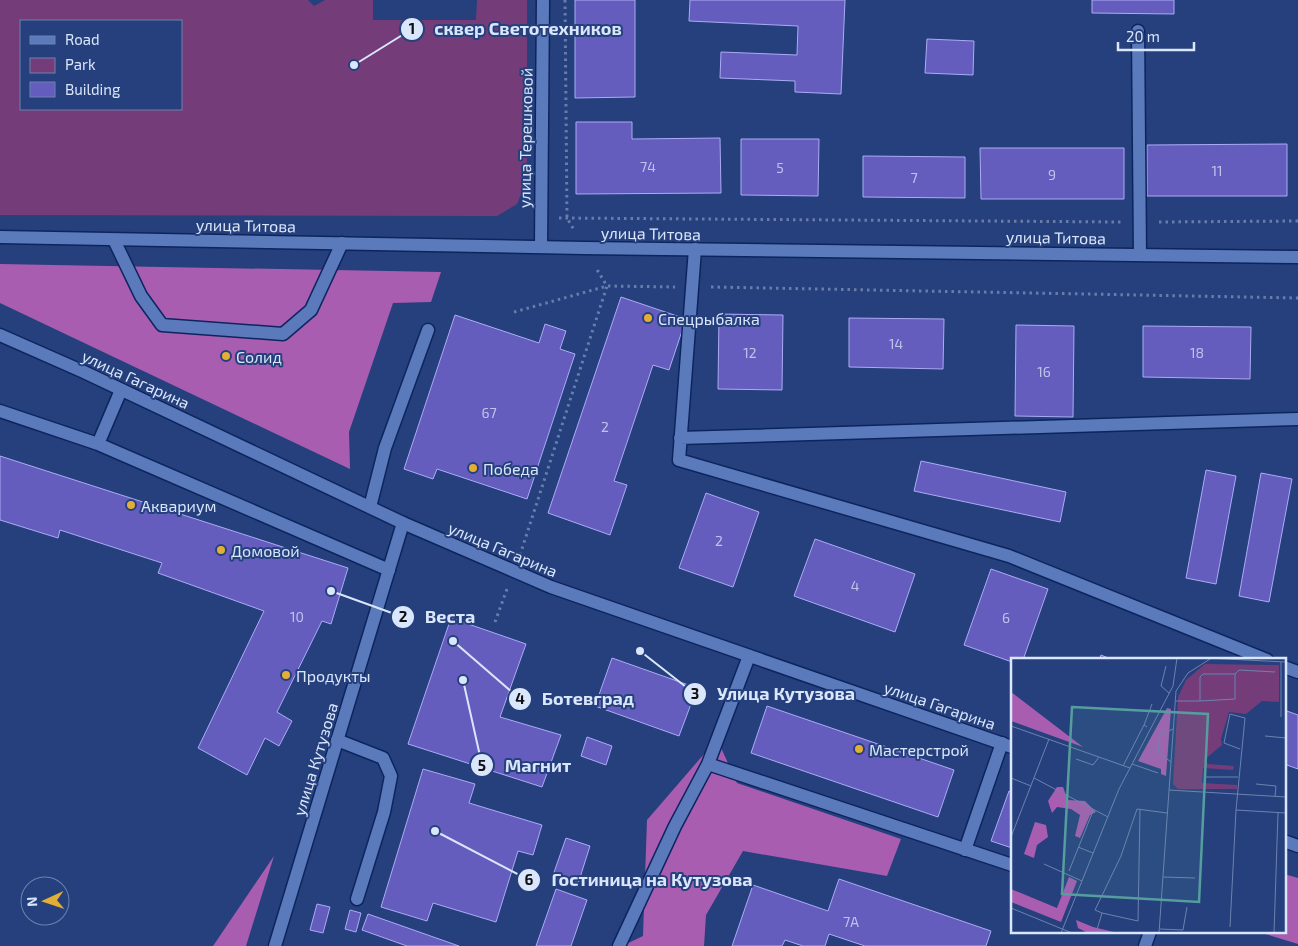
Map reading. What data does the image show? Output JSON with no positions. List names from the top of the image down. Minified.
{"streets":{"main road":["улица Терешковой","улица Титова","улица Гагарина","улица Кутузова"]},"crossings":[["улица Терешковой","улица Титова"],["улица Гагарина","улица Кутузова"]],"places":["сквер Светотехников","Спецрыбалка","Солид","Победа","Аквариум","Домовой","Веста","Ботевград","Улица Кутузова","Продукты","Магнит","Мастерстрой","Гостиница на Кутузова"],"house_numbers":["74","5","11","9","7","14","12","18","16","67","2","2","4","10","6","7А"],"legend":["Road","Park","Building"],"scale_bar":"20 m","north":"left"}
